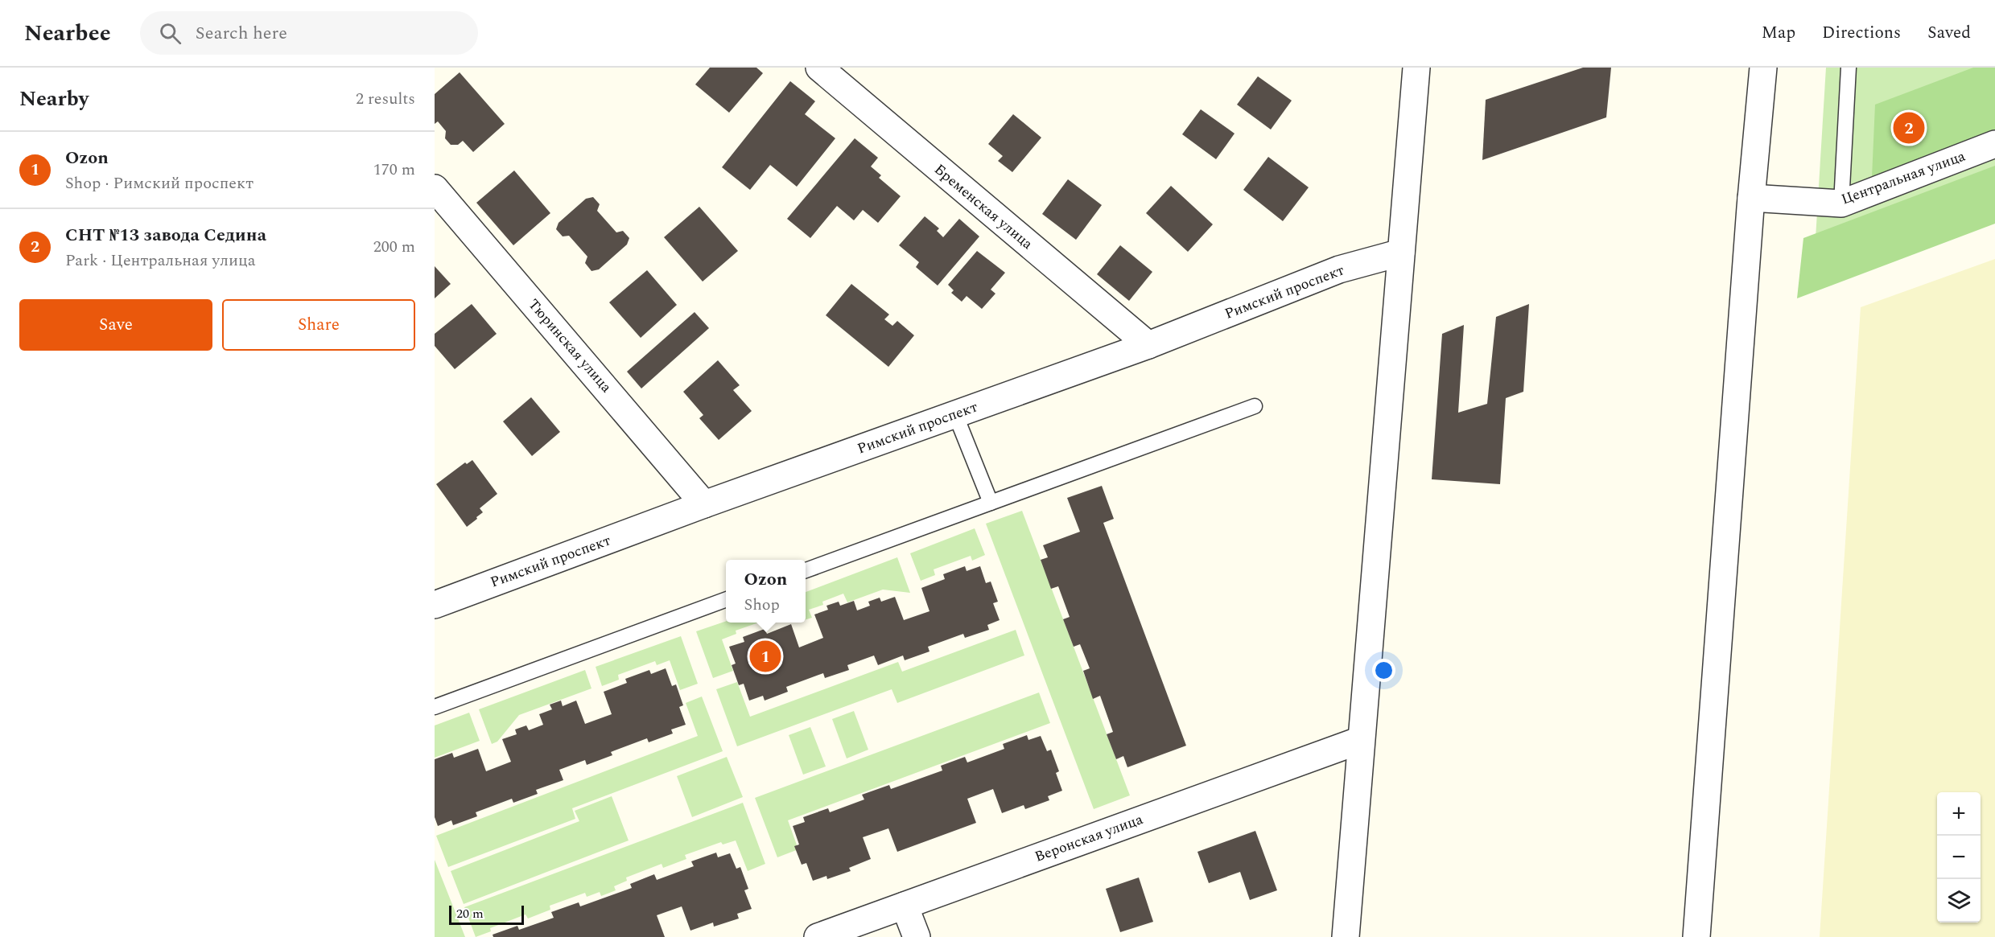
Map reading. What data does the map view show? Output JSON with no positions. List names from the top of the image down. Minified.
{"streets":{"street":["Центральная улица","Бременская улица","Римский проспект","Тюринская улица","Веронская улица"]},"crossings":[["Бременская улица","Римский проспект"],["Римский проспект","Тюринская улица"]],"scale_bar":"20 m","page":{"header":"Nearbee","search":"Search here","nav":["Map","Directions","Saved"],"heading":["Nearby","2 results"],"pins":["2","1"],"list":[{"mark":"1","name":"Ozon","note":"Shop · Римский проспект","value":"170 m"},{"mark":"2","name":"СНТ №13 завода Седина","note":"Park · Центральная улица","value":"200 m"}],"buttons":["Save","Share"],"popup":["Ozon","Shop"],"map_buttons":["+","−"],"scale":"20 m"}}
